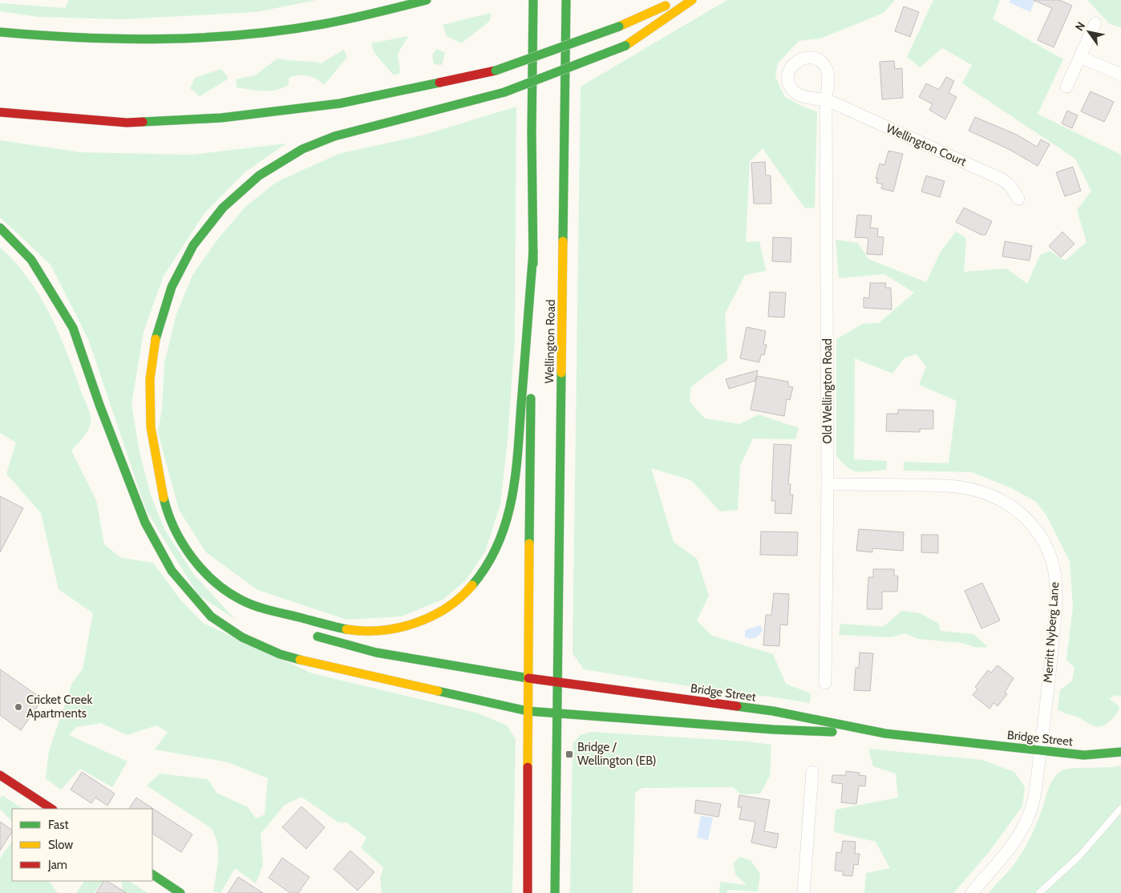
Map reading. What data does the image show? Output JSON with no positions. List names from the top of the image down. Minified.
{"streets":{"main road":["Wellington Road","Bridge Street"],"street":["Wellington Court","Old Wellington Road","Merritt Nyberg Lane"]},"crossings":[["Wellington Court","Old Wellington Road"],["Wellington Road","Bridge Street"],["Old Wellington Road","Merritt Nyberg Lane"],["Merritt Nyberg Lane","Bridge Street"]],"places":{"other":["Cricket Creek Apartments"],"transit":["Bridge / Wellington (EB)"]},"legend":["Fast","Slow","Jam"],"north":"top left"}
